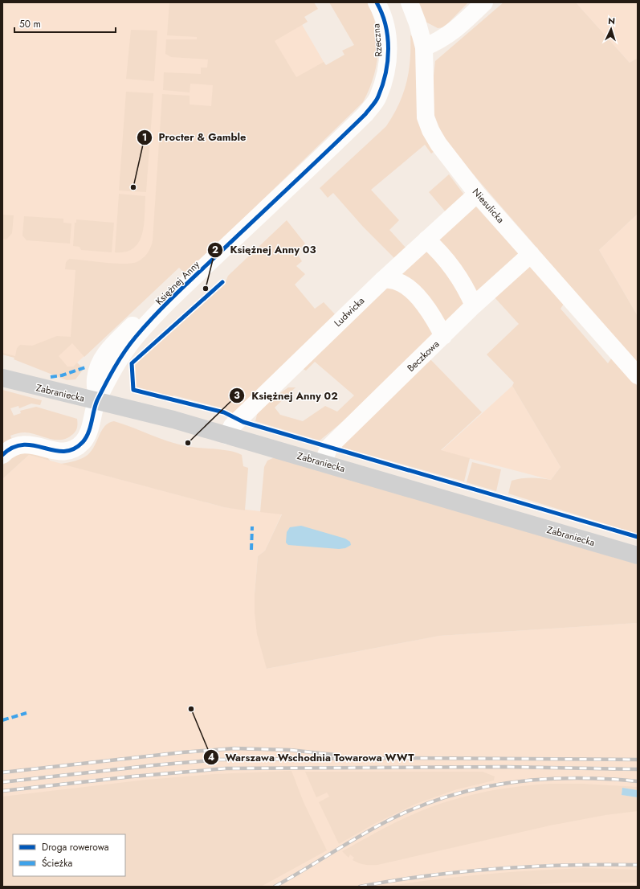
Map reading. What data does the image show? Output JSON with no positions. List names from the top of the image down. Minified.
{"streets":{"main road":["Zabraniecka"],"street":["Rzeczna","Niesulicka","Księżnej Anny","Ludwicka","Beczkowa"]},"crossings":[["Rzeczna","Księżnej Anny"],["Niesulicka","Ludwicka"],["Niesulicka","Beczkowa"],["Księżnej Anny","Zabraniecka"],["Ludwicka","Zabraniecka"],["Beczkowa","Zabraniecka"]],"places":["Procter & Gamble","Księżnej Anny 03","Księżnej Anny 02","Warszawa Wschodnia Towarowa WWT"],"legend":["Droga rowerowa","Ścieżka"],"scale_bar":"50 m","north":"top"}
